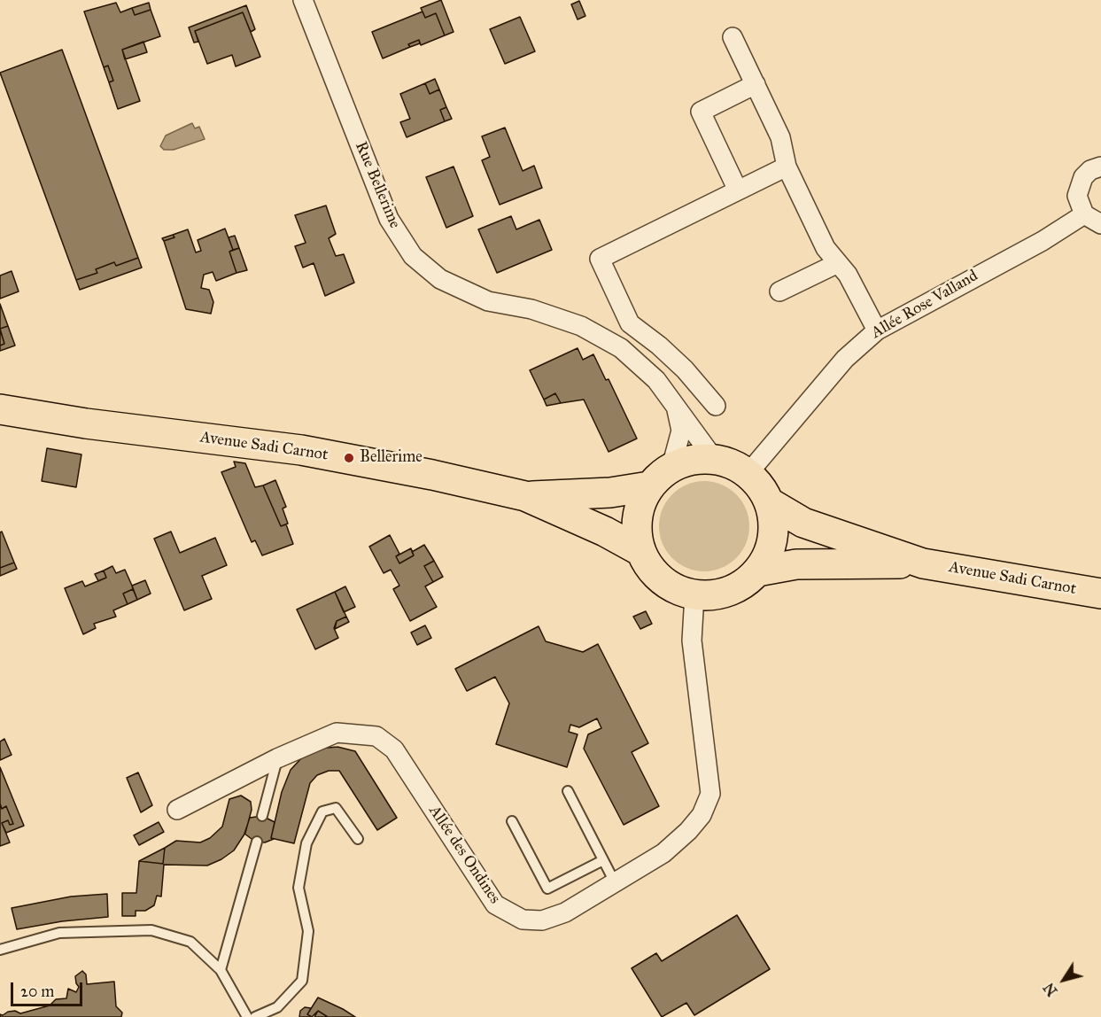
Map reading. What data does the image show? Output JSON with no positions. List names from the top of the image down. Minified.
{"streets":{"main road":["Avenue Sadi Carnot"],"street":["Rue Bellerime","Allée Rose Valland","Allée des Ondines"]},"crossings":[["Rue Bellerime","Allée Rose Valland"],["Rue Bellerime","Avenue Sadi Carnot"],["Rue Bellerime","Allée des Ondines"],["Allée Rose Valland","Avenue Sadi Carnot"],["Allée Rose Valland","Allée des Ondines"],["Avenue Sadi Carnot","Allée des Ondines"]],"places":["Bellerime"],"scale_bar":"20 m","north":"bottom left"}
